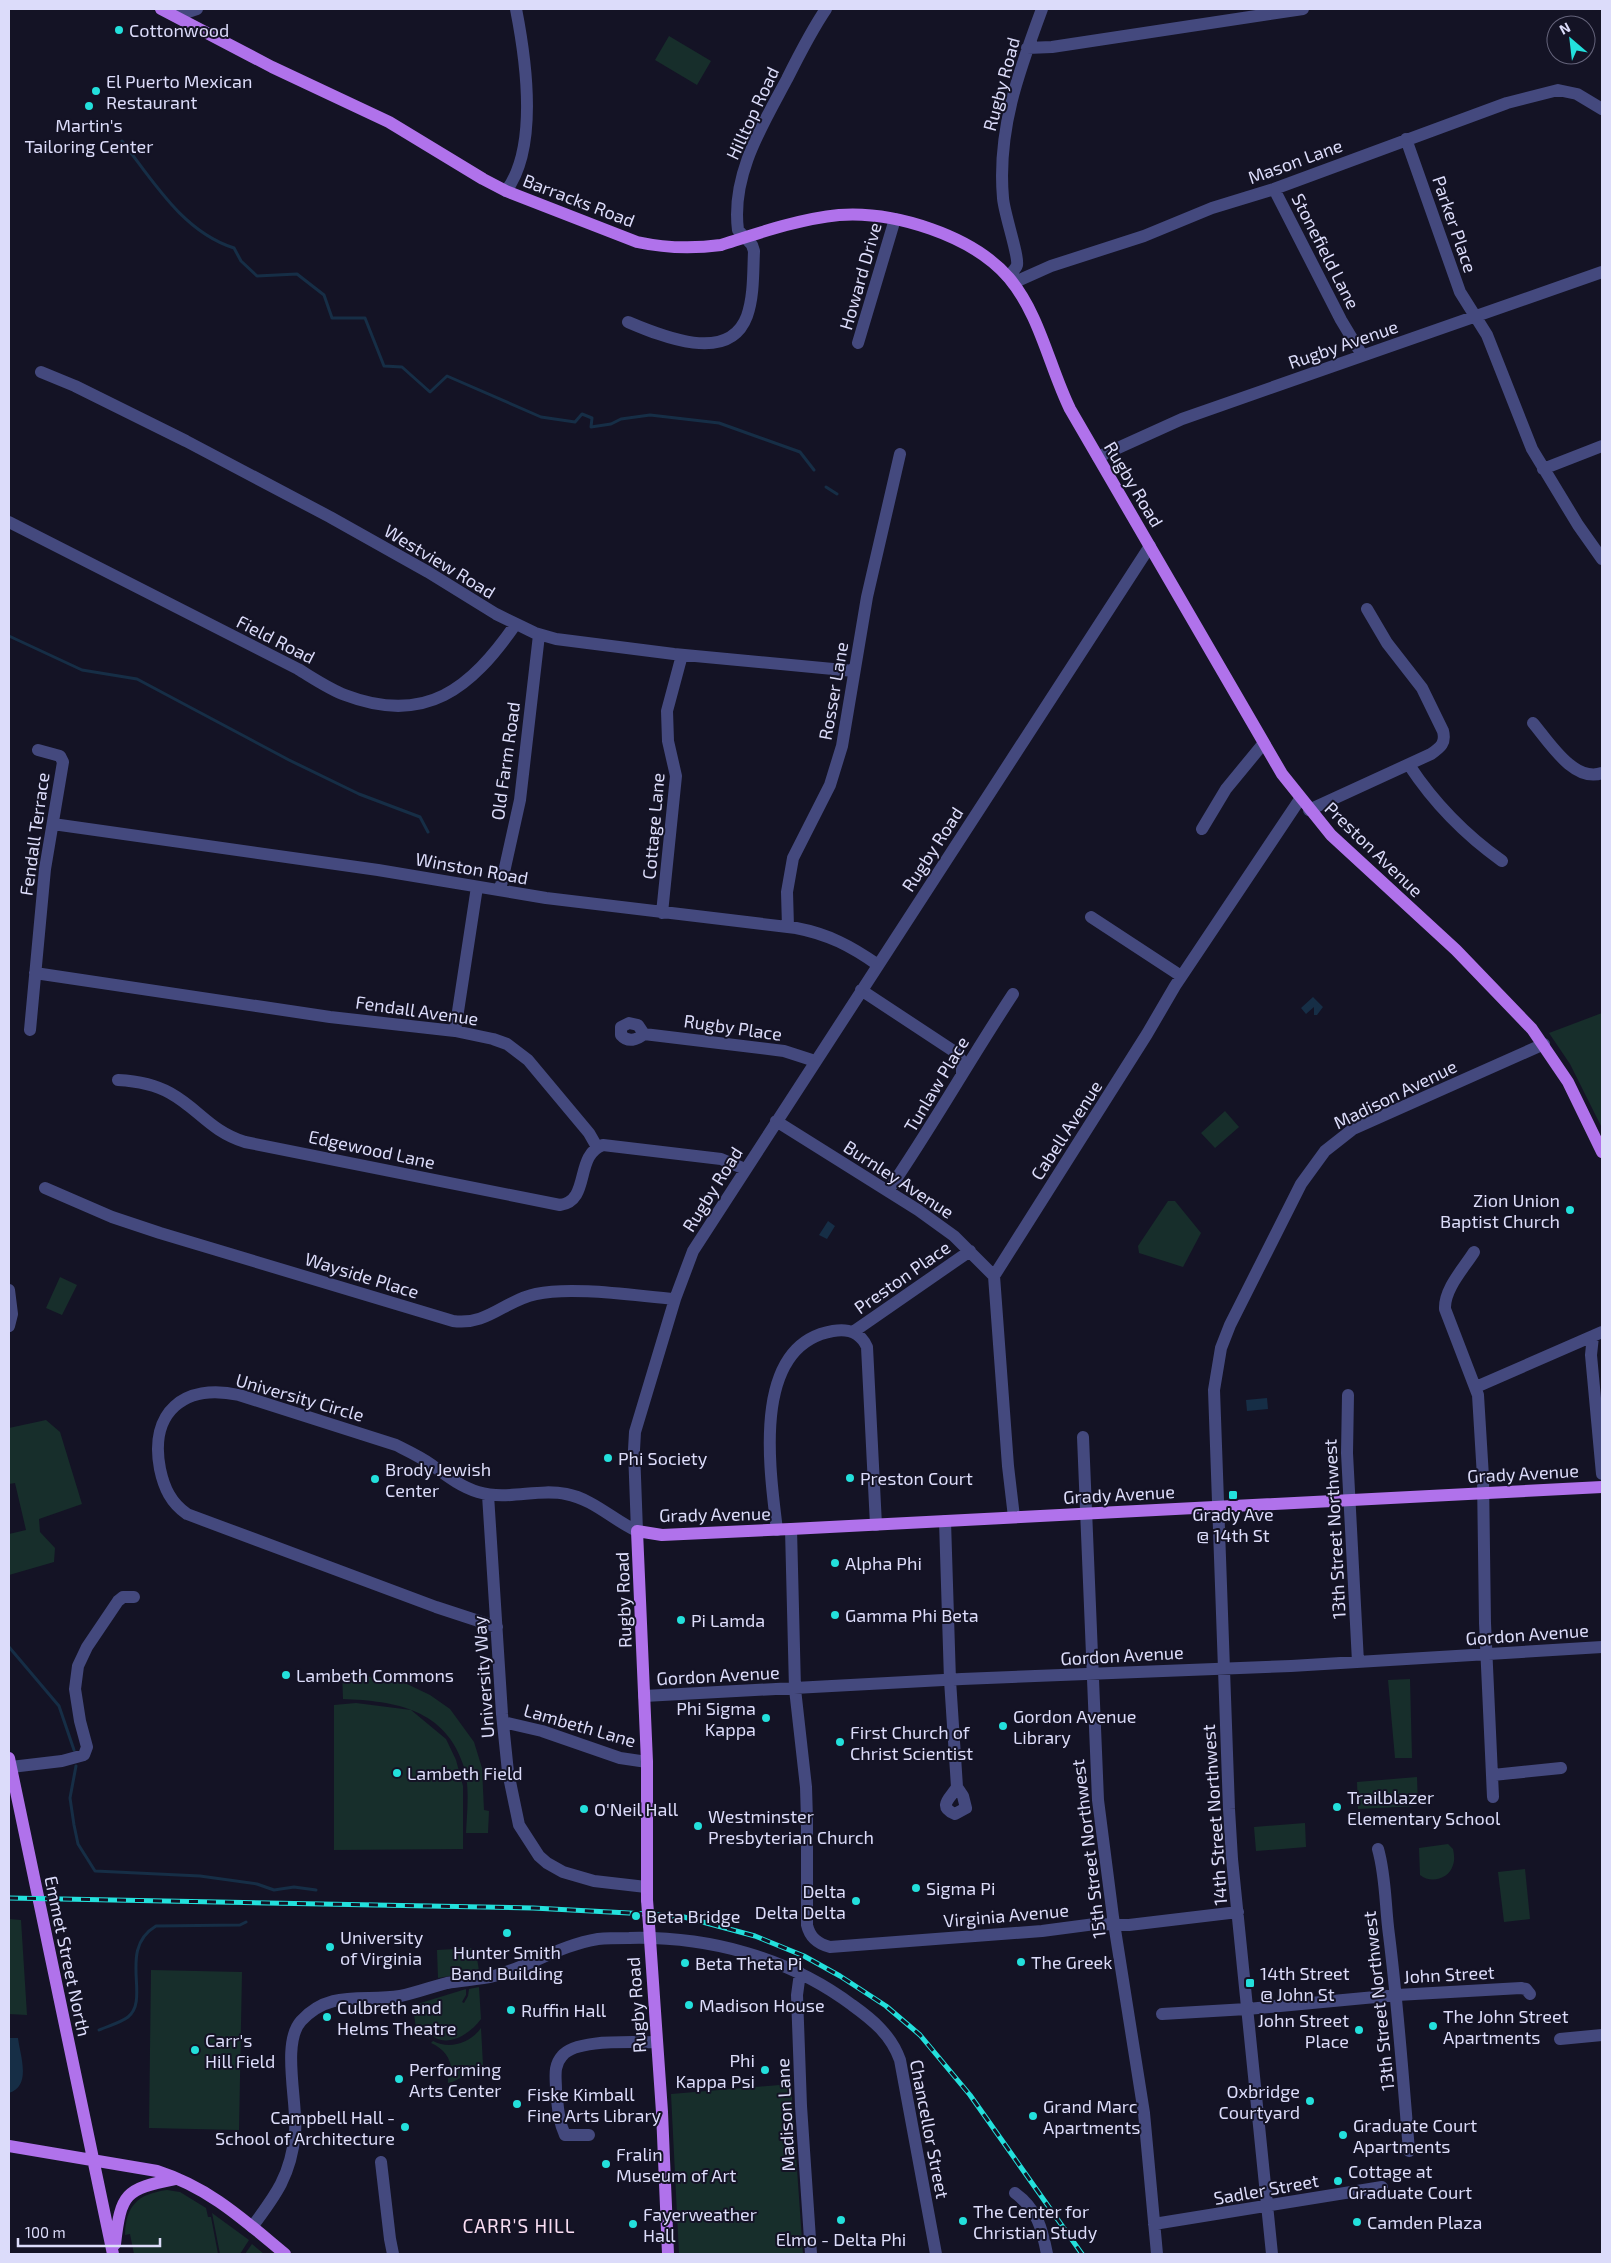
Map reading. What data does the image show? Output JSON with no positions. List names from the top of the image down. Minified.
{"streets":{"main road":["Rugby Road","Barracks Road","Preston Avenue","Grady Avenue","Emmet Street North"],"street":["Hilltop Road","Mason Lane","Parker Place","Stonefield Lane","Howard Drive","Rugby Avenue","Westview Road","Field Road","Rosser Lane","Old Farm Road","Cottage Lane","Fendall Terrace","Winston Road","Fendall Avenue","Rugby Place","Tunlaw Place","Madison Avenue","Cabell Avenue","Edgewood Lane","Burnley Avenue","Wayside Place","Preston Place","University Circle","13th Street Northwest","Gordon Avenue","University Way","Lambeth Lane","14th Street Northwest","15th Street Northwest","Virginia Avenue","John Street","Madison Lane","Chancellor Street","Sadler Street"]},"crossings":[["Rugby Road","Mason Lane"],["Rugby Road","Barracks Road"],["Rugby Road","Rugby Avenue"],["Rugby Road","Preston Avenue"],["Rugby Road","Winston Road"],["Rugby Road","Rugby Place"],["Rugby Road","Burnley Avenue"],["Rugby Road","Wayside Place"],["Rugby Road","University Circle"],["Rugby Road","Grady Avenue"],["Rugby Road","Gordon Avenue"],["Rugby Road","University Way"],["Rugby Road","Lambeth Lane"],["Rugby Road","Chancellor Street"],["Hilltop Road","Barracks Road"],["Mason Lane","Barracks Road"],["Mason Lane","Parker Place"],["Mason Lane","Stonefield Lane"],["Barracks Road","Howard Drive"],["Parker Place","Rugby Avenue"],["Stonefield Lane","Rugby Avenue"],["Westview Road","Field Road"],["Westview Road","Rosser Lane"],["Westview Road","Old Farm Road"],["Westview Road","Cottage Lane"],["Rosser Lane","Winston Road"],["Old Farm Road","Winston Road"],["Cottage Lane","Winston Road"],["Fendall Terrace","Winston Road"],["Fendall Terrace","Fendall Avenue"],["Preston Avenue","Madison Avenue"],["Preston Avenue","Cabell Avenue"],["Fendall Avenue","Edgewood Lane"],["Tunlaw Place","Burnley Avenue"],["Madison Avenue","14th Street Northwest"],["Cabell Avenue","Burnley Avenue"],["Burnley Avenue","Preston Place"],["Preston Place","Grady Avenue"],["University Circle","Grady Avenue"],["University Circle","University Way"],["Grady Avenue","13th Street Northwest"],["Grady Avenue","14th Street Northwest"],["Grady Avenue","15th Street Northwest"],["13th Street Northwest","Gordon Avenue"],["13th Street Northwest","John Street"],["Gordon Avenue","14th Street Northwest"],["Gordon Avenue","15th Street Northwest"],["Gordon Avenue","Virginia Avenue"],["University Way","Lambeth Lane"],["14th Street Northwest","Virginia Avenue"],["14th Street Northwest","John Street"],["14th Street Northwest","Sadler Street"],["15th Street Northwest","Virginia Avenue"],["15th Street Northwest","Sadler Street"],["Madison Lane","Chancellor Street"]],"districts":["CARR'S HILL"],"places":{"other":["Cottonwood","El Puerto Mexican Restaurant","Martin's Tailoring Center","Zion Union Baptist Church","Phi Society","Preston Court","Brody Jewish Center","Alpha Phi","Gamma Phi Beta","Pi Lamda","Lambeth Commons","Phi Sigma Kappa","Gordon Avenue Library","First Church of Christ Scientist","Lambeth Field","Trailblazer Elementary School","O'Neil Hall","Westminster Presbyterian Church","Sigma Pi","Delta Delta Delta","Beta Bridge","Hunter Smith Band Building","University of Virginia","The Greek","Beta Theta Pi","Madison House","Ruffin Hall","Culbreth and Helms Theatre","The John Street Apartments","John Street Place","Carr's Hill Field","Phi Kappa Psi","Performing Arts Center","Oxbridge Courtyard","Fiske Kimball Fine Arts Library","Grand Marc Apartments","Campbell Hall - School of Architecture","Graduate Court Apartments","Fralin Museum of Art","Cottage at Graduate Court","Elmo - Delta Phi","The Center for Christian Study","Camden Plaza","Fayerweather Hall"],"transit":["Grady Ave @ 14th St","14th Street @ John St"]},"scale_bar":"100 m","north":"top left"}
